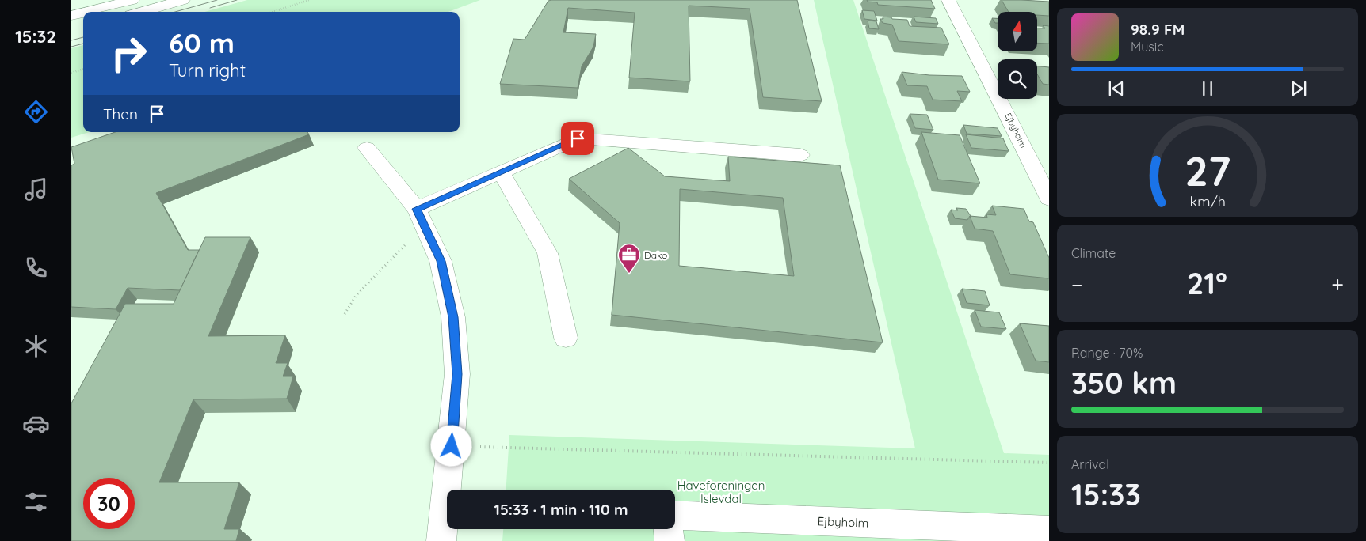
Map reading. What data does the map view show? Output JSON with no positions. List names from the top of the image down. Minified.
{"streets":{"street":["Ejbyholm"]},"parks":["Haveforeningen Islevdal"],"places":{"office":["Dako"]},"north":"top","page":{"tabs":"15:32","turn":["60 m","Turn right"],"song":["98.9 FM","Music"],"then":"Then","tile":["Climate",["Range · 70%","350 km"],["Arrival","15:33"]],"heat":["−","21°","+"],"limit":"30","trip":"15:33 · 1 min · 110 m","gauge":["27","km/h"]}}
